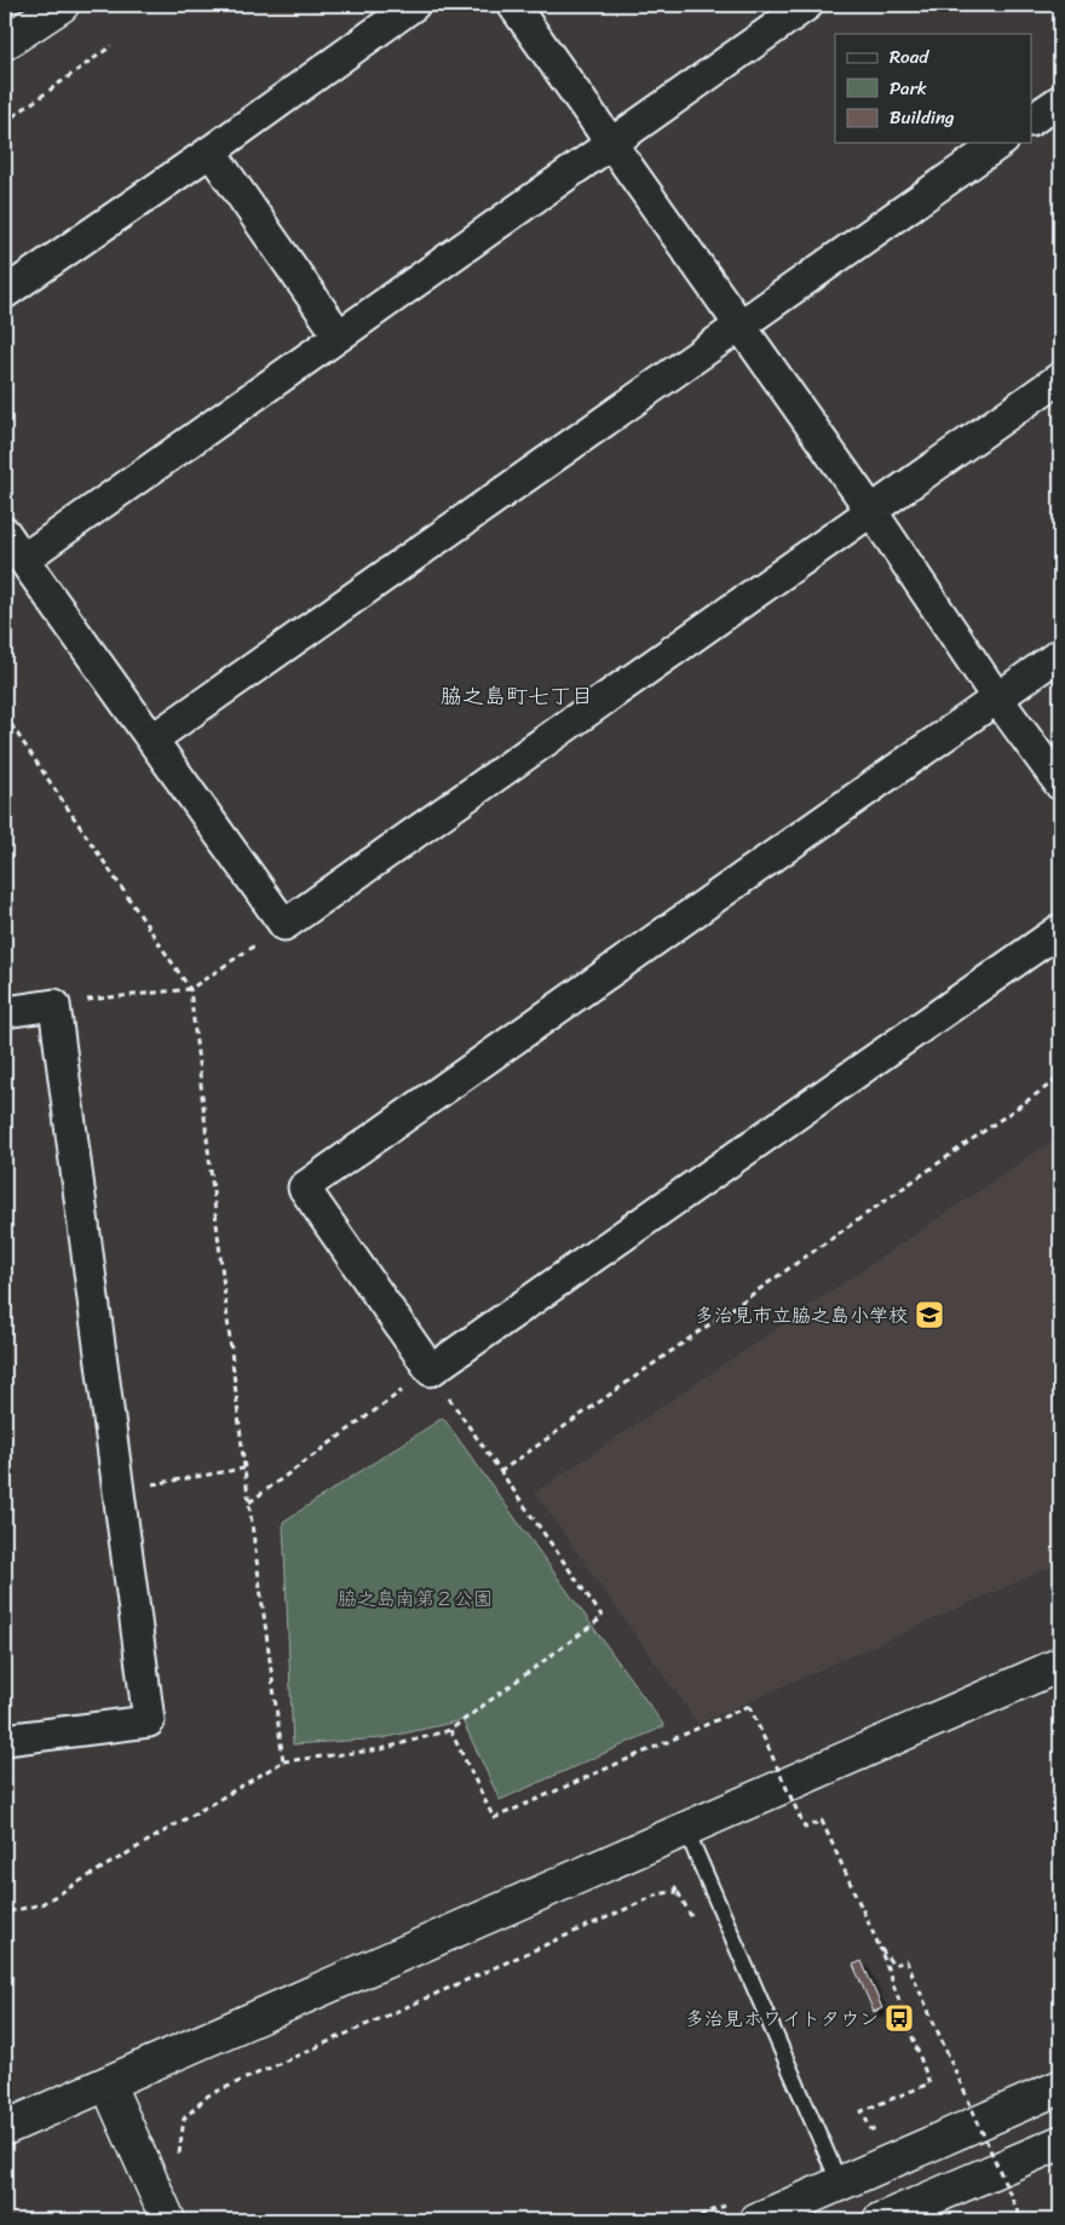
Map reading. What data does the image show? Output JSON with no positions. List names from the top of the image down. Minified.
{"districts":["脇之島町七丁目"],"parks":["脇之島南第２公園"],"places":{"school or university":["多治見市立脇之島小学校"],"bus stop":["多治見ホワイトタウン"]},"legend":["Road","Park","Building"]}
